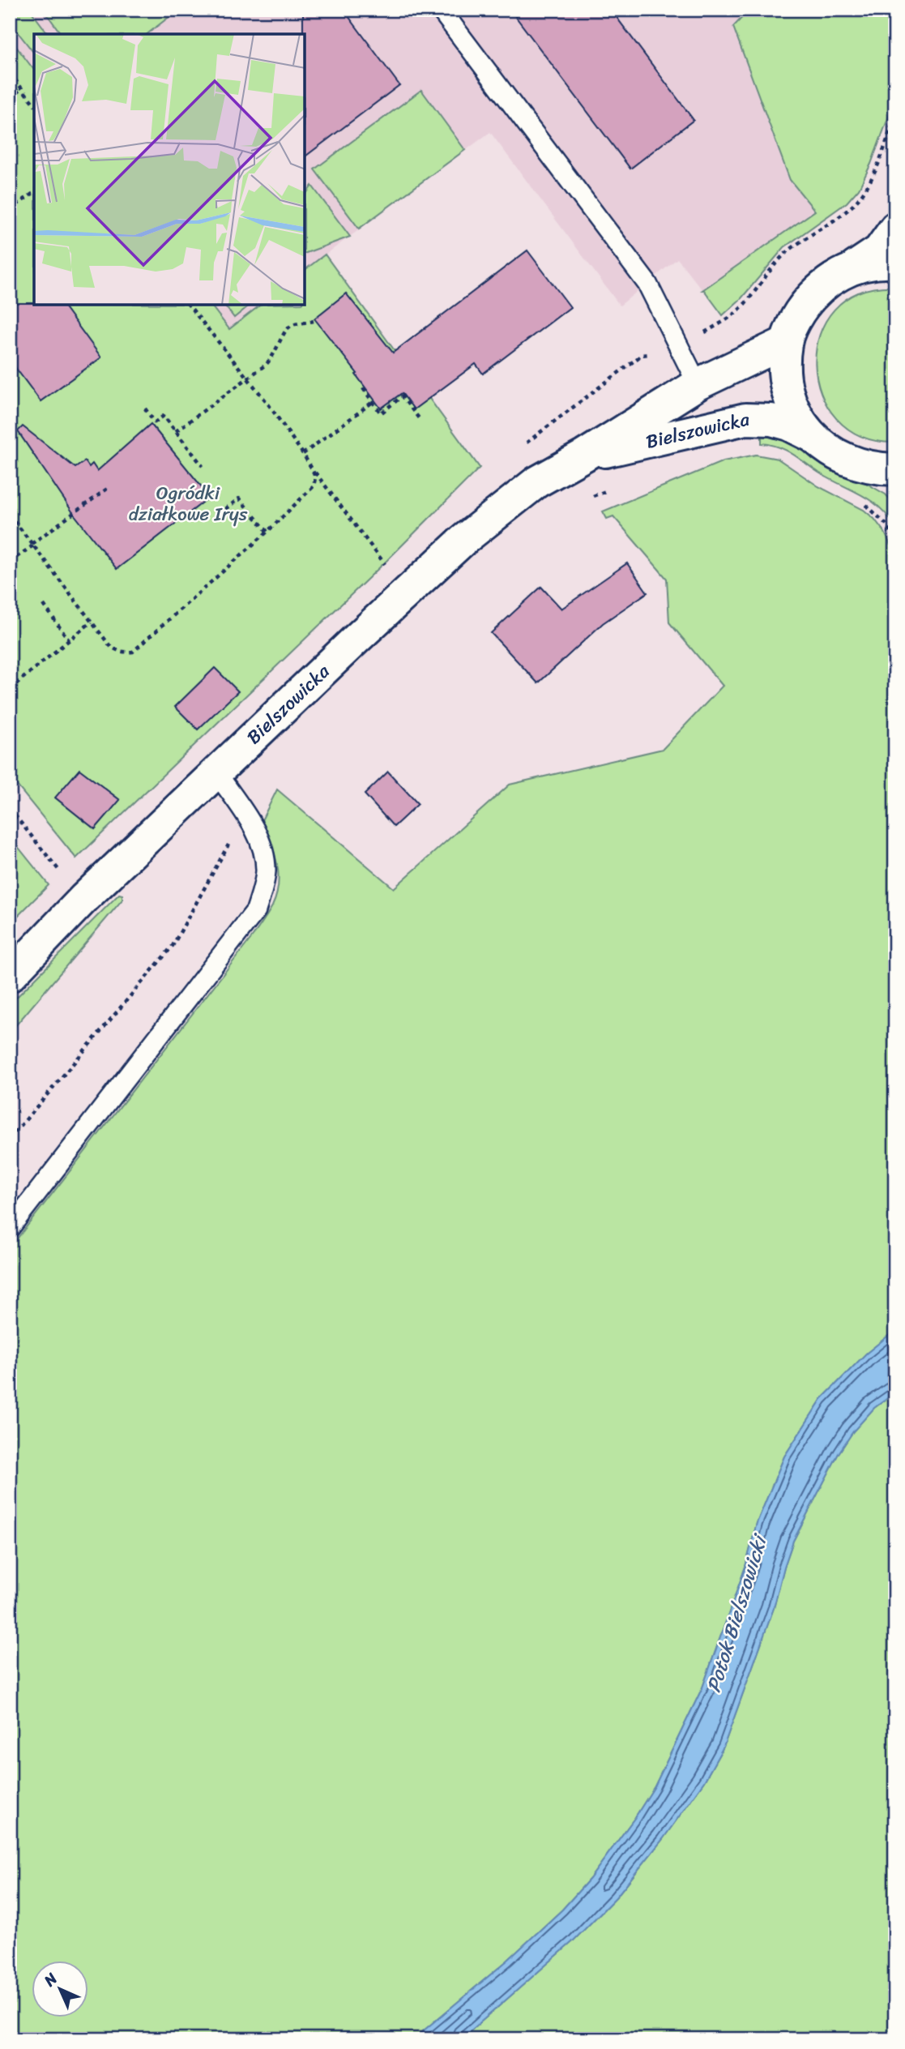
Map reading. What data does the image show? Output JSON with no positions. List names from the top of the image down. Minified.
{"streets":{"main road":["Bielszowicka"]},"water":["Potok Bielszowicki"],"parks":["Ogródki działkowe Irys"],"north":"top left"}
